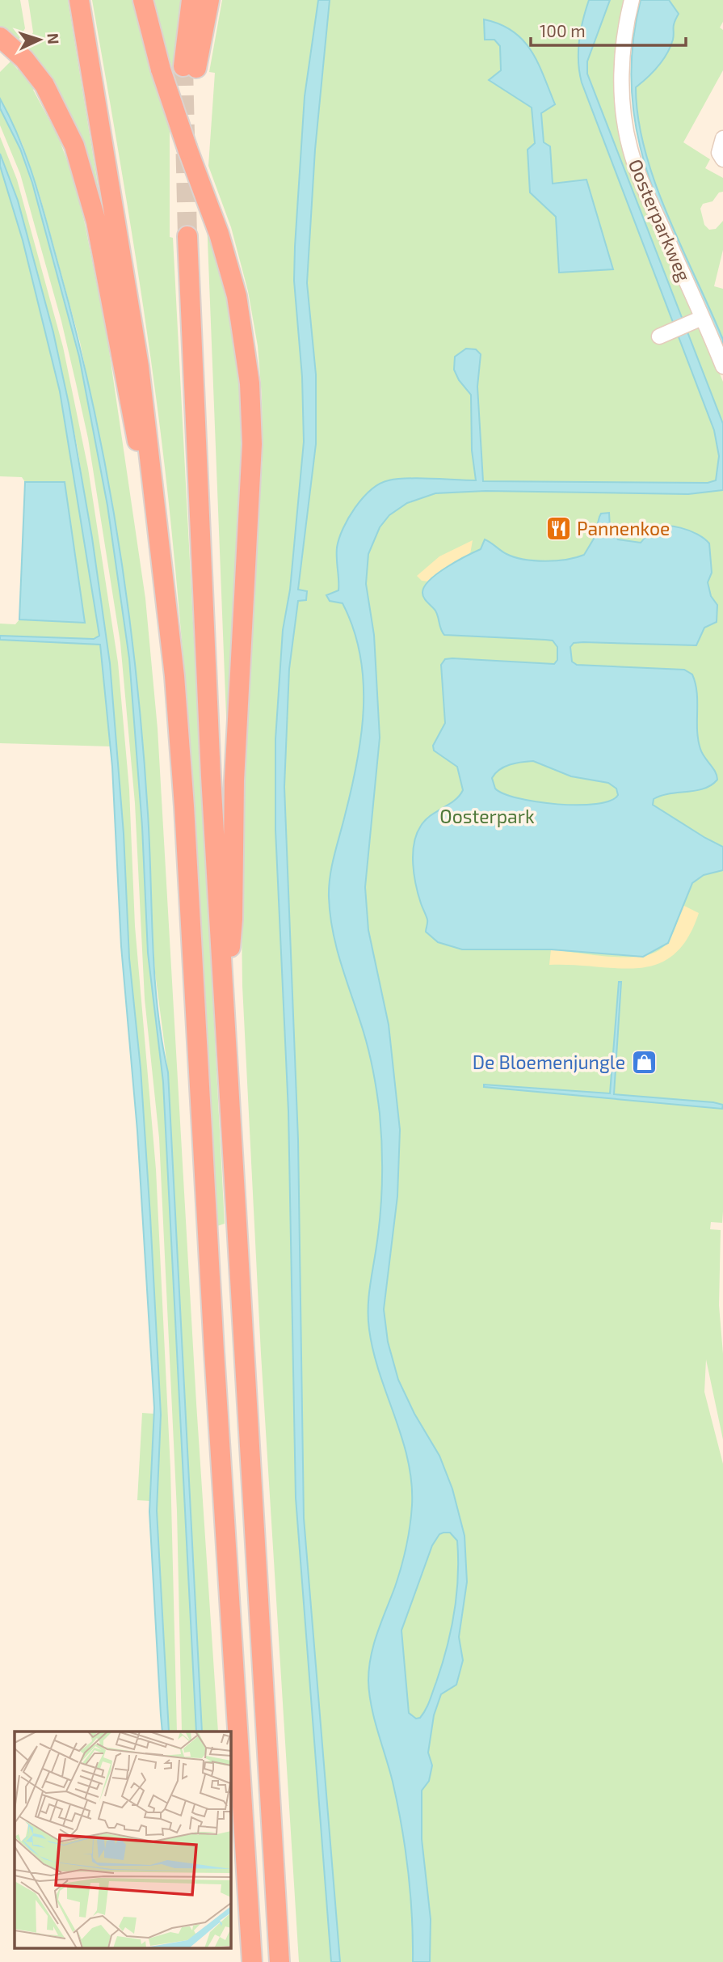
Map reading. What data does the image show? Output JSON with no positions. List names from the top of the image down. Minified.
{"streets":{"street":["Oosterparkweg"]},"parks":["Oosterpark"],"places":{"restaurant":["Pannenkoe"],"shop":["De Bloemenjungle"]},"scale_bar":"100 m","north":"right"}
